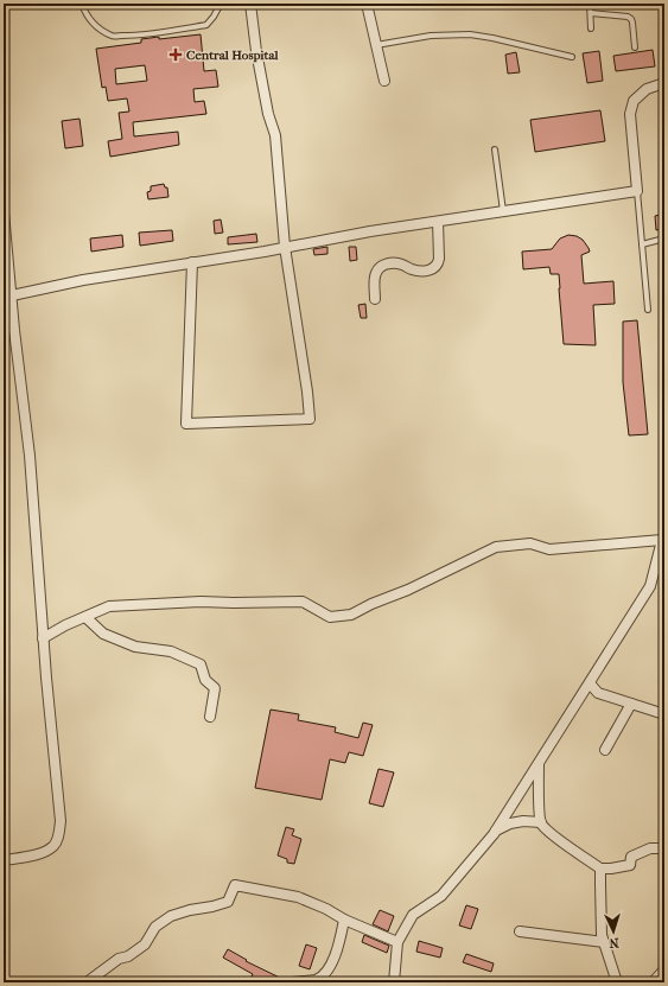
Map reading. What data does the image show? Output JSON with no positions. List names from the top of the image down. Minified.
{"places":{"health":["Central Hospital"]},"north":"bottom"}
